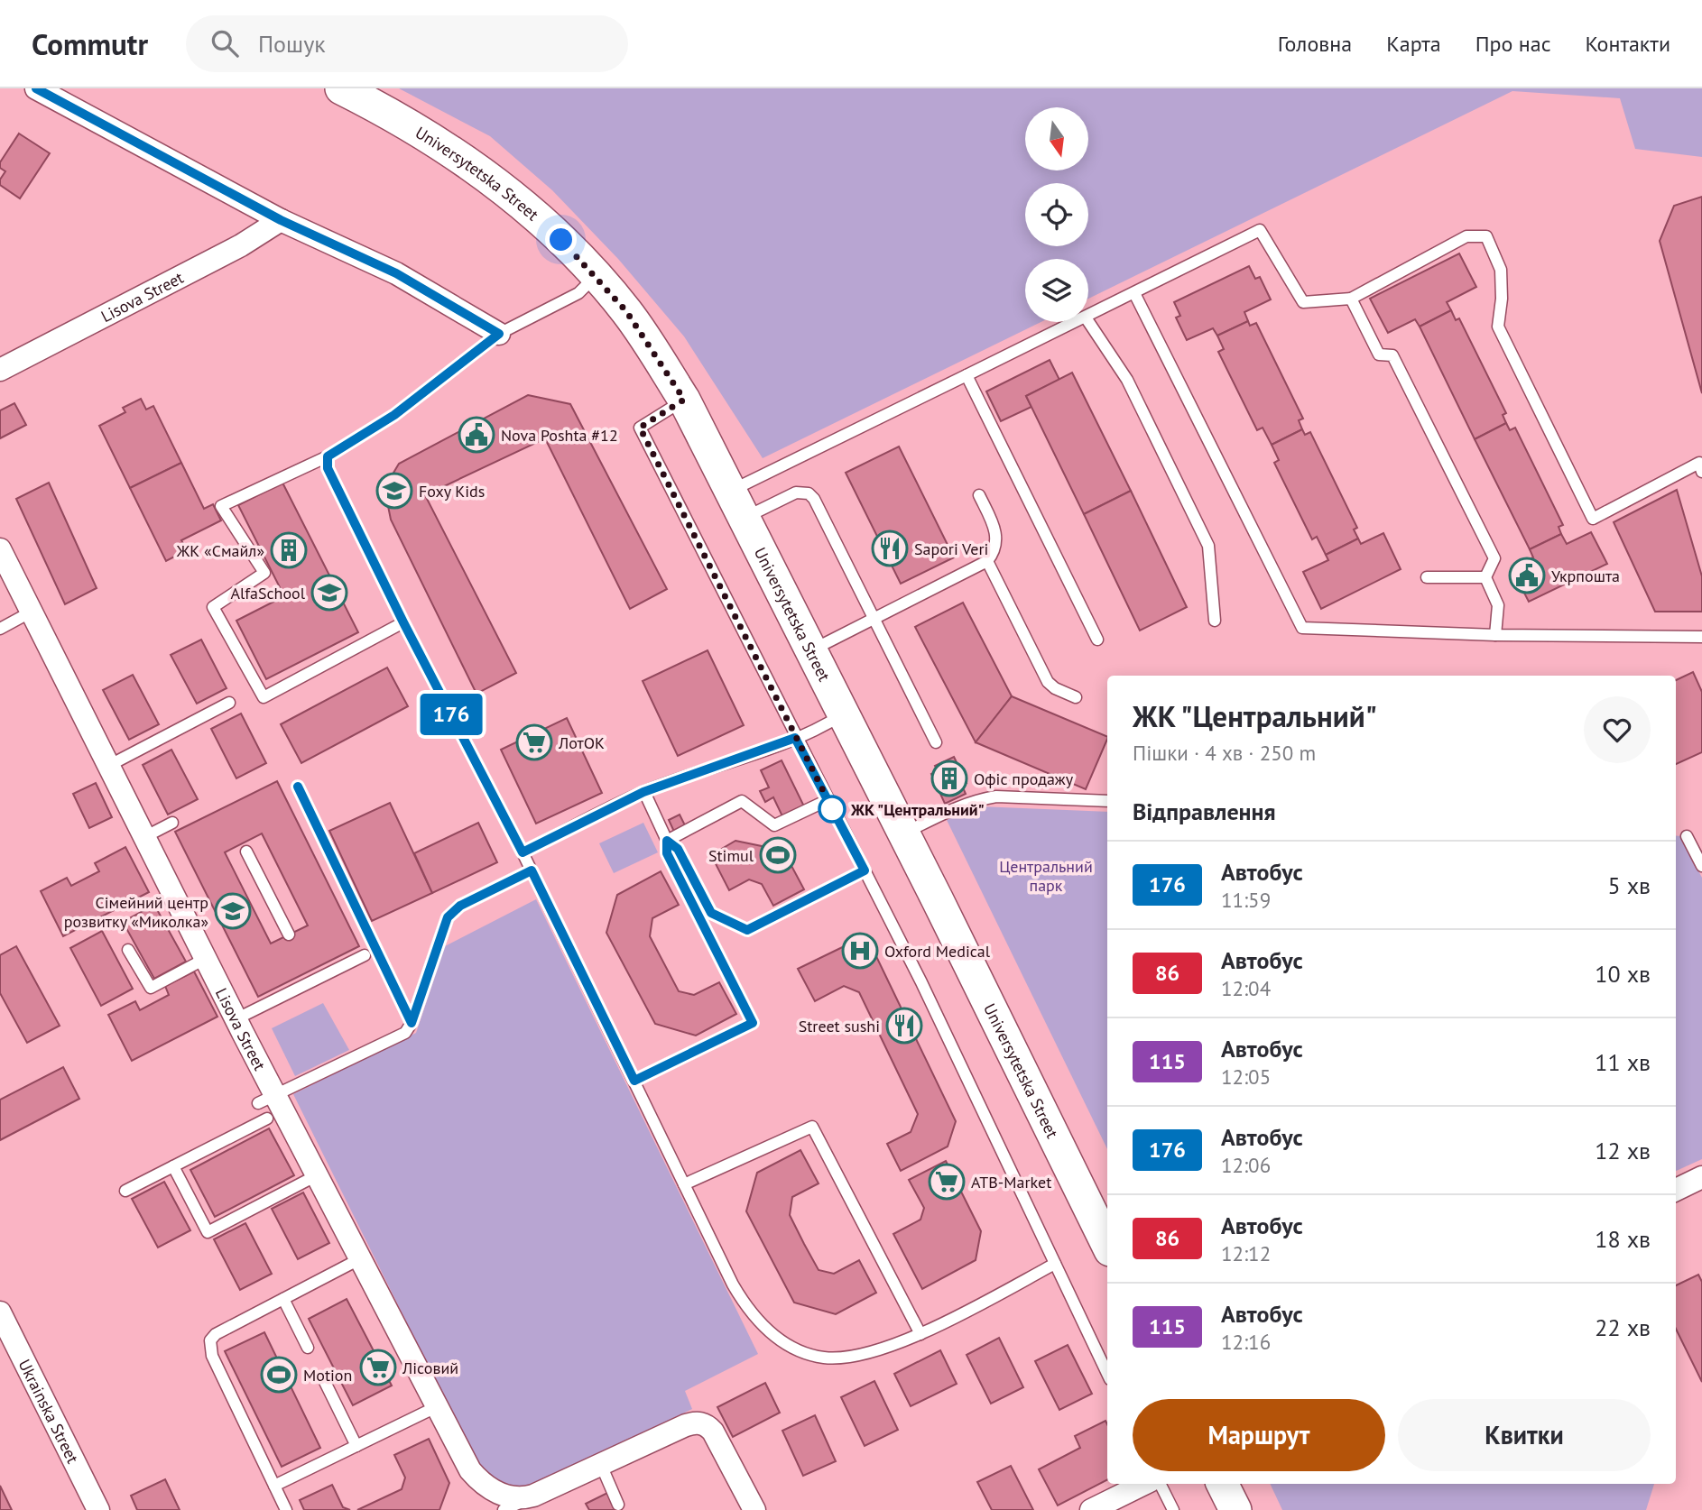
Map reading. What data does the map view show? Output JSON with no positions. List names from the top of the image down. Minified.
{"streets":{"main road":["Universytetska Street"],"street":["Lisova Street","Ukrainska Street"]},"parks":["Центральний парк"],"places":{"public building":["Nova Poshta #12","Укрпошта"],"school or university":["Foxy Kids","AlfaSchool","Сімейний центр розвитку «Миколка»"],"restaurant":["Sapori Veri","Street sushi"],"building":["ЖК «Смайл»","Офіс продажу"],"supermarket":["ЛотОК","ATB-Market","Лісовий"],"other":["ЖК \"Центральний\""],"sports":["Stimul","Motion"],"hospital":["Oxford Medical"]},"lines":["bus line 176"],"north":"bottom","page":{"header":"Commutr","search":"Пошук","nav":["Головна","Карта","Про нас","Контакти"],"on_map":"176","heading":[["ЖК \"Центральний\"","Пішки · 4 хв · 250 m"],"Відправлення"],"list":[{"mark":"176","name":"Автобус","note":"11:59","value":"5 хв"},{"mark":"86","name":"Автобус","note":"12:04","value":"10 хв"},{"mark":"115","name":"Автобус","note":"12:05","value":"11 хв"},{"mark":"176","name":"Автобус","note":"12:06","value":"12 хв"},{"mark":"86","name":"Автобус","note":"12:12","value":"18 хв"},{"mark":"115","name":"Автобус","note":"12:16","value":"22 хв"}],"buttons":["Маршрут","Квитки"]}}
